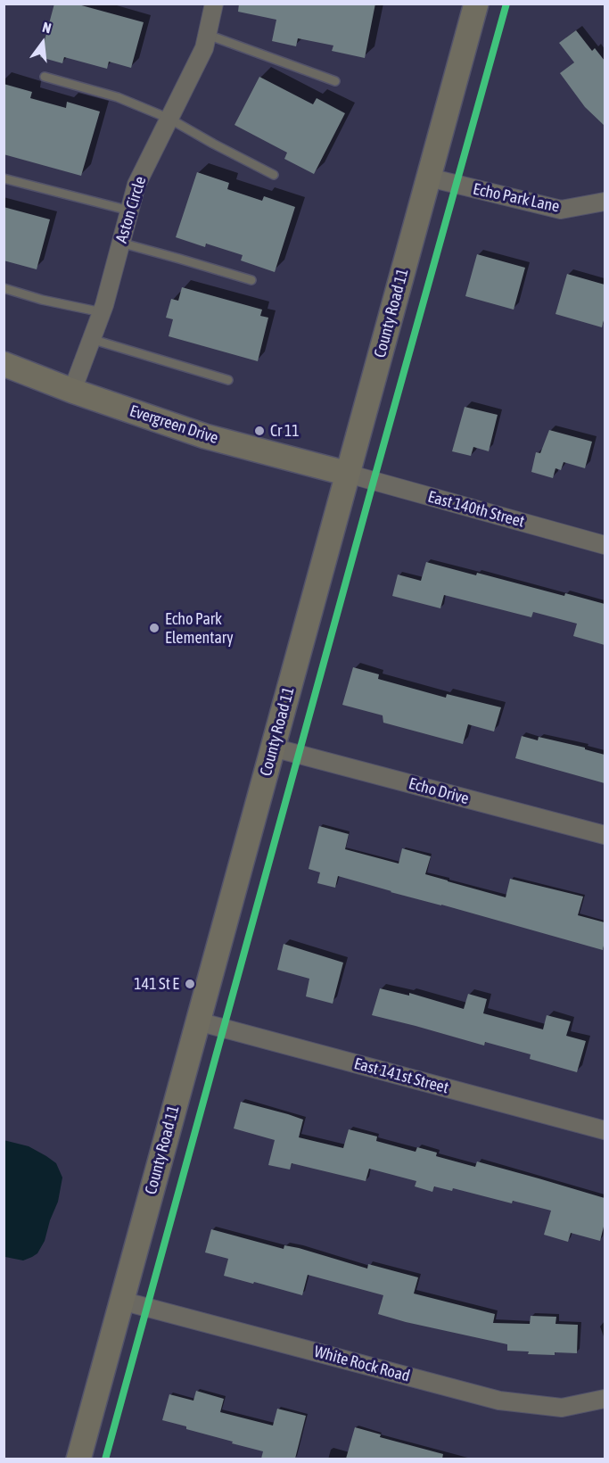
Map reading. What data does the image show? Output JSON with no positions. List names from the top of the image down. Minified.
{"streets":{"street":["Echo Park Lane","Aston Circle","County Road 11","Evergreen Drive","East 140th Street","Echo Drive","East 141st Street","White Rock Road"]},"crossings":[["Echo Park Lane","County Road 11"],["Aston Circle","Evergreen Drive"],["County Road 11","Evergreen Drive"],["County Road 11","East 140th Street"],["County Road 11","Echo Drive"],["County Road 11","East 141st Street"],["County Road 11","White Rock Road"],["Evergreen Drive","East 140th Street"]],"places":["Cr 11","Echo Park Elementary","141 St E"],"north":"top"}
